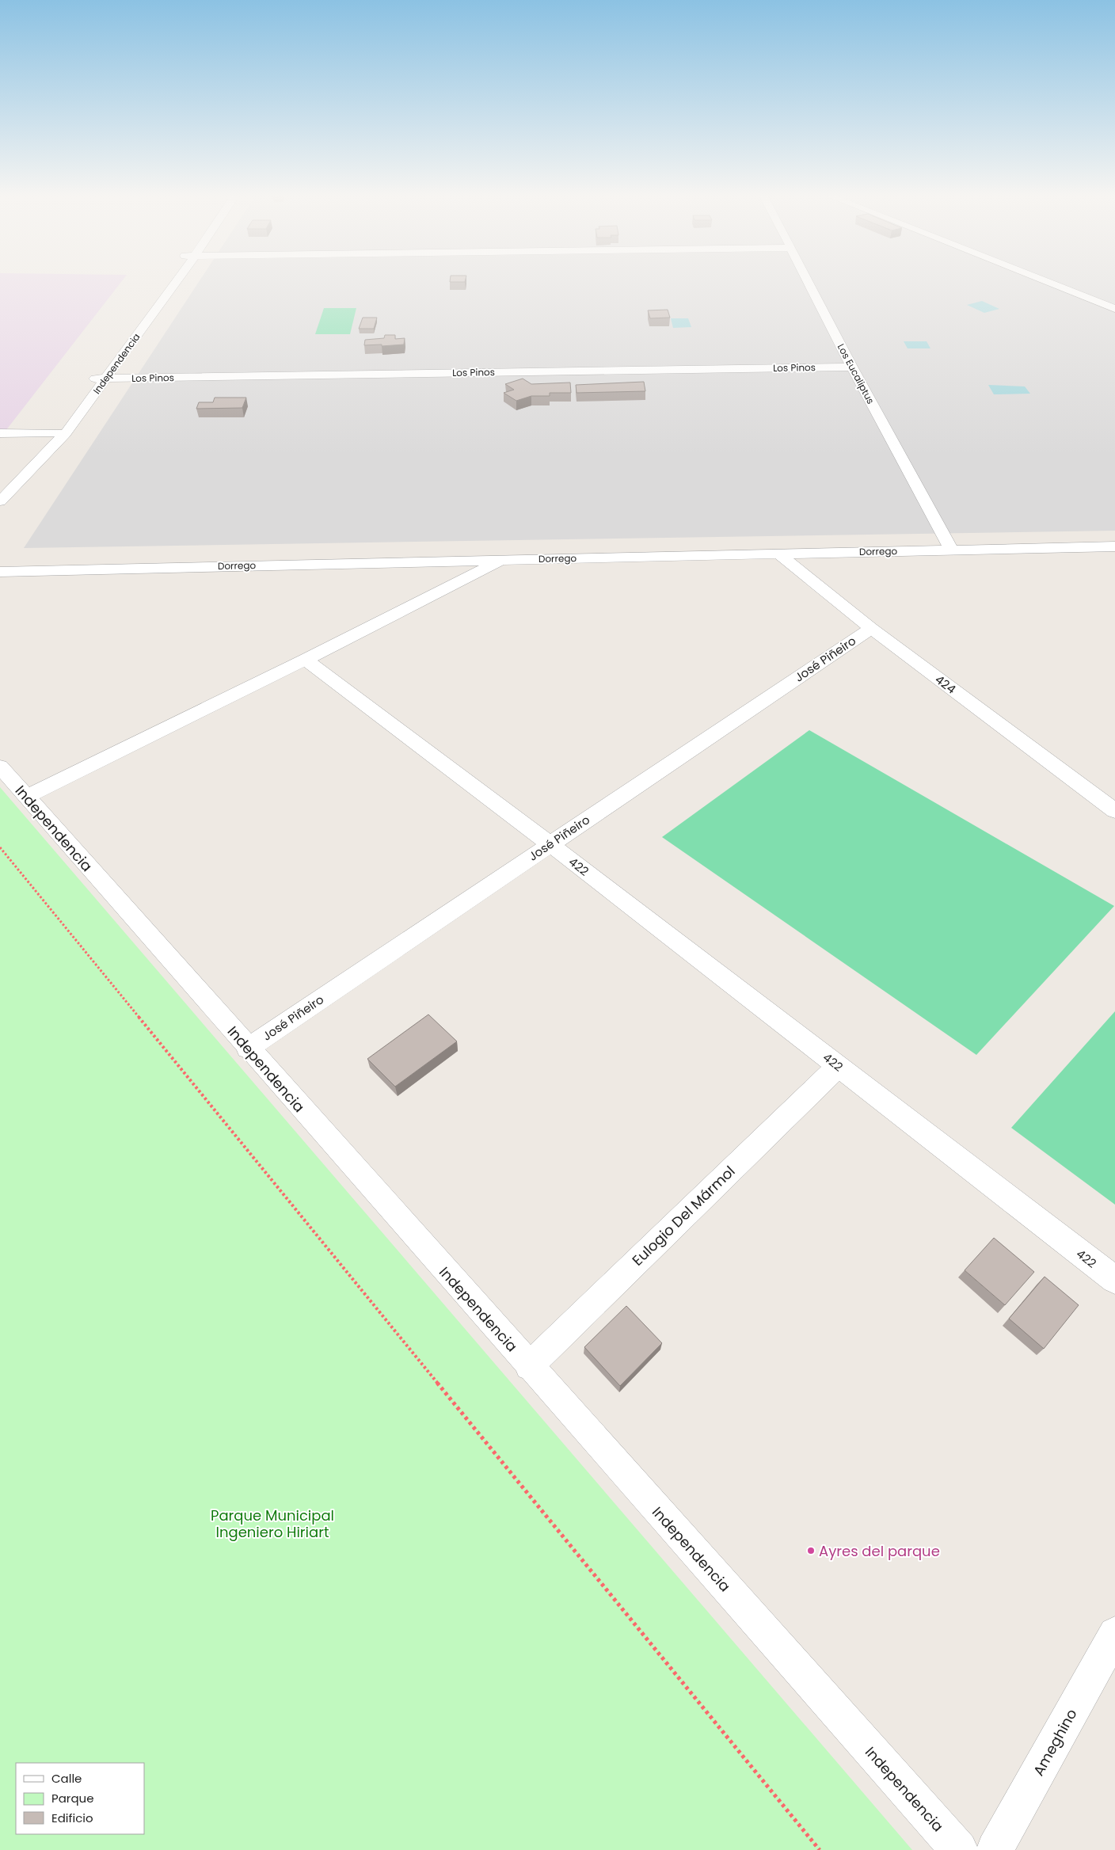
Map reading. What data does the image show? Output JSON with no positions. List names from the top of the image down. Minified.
{"streets":{"street":["Independencia","Los Pinos","Los Eucaliptus","Dorrego","José Piñeiro","424","422","Eulogio Del Mármol","Ameghino"]},"crossings":[["Independencia","Los Pinos"],["Independencia","José Piñeiro"],["Independencia","Eulogio Del Mármol"],["Los Pinos","Los Eucaliptus"],["Los Eucaliptus","Dorrego"],["Dorrego","424"],["José Piñeiro","424"],["José Piñeiro","422"],["422","Eulogio Del Mármol"]],"parks":["Parque Municipal Ingeniero Hiriart"],"places":["Ayres del parque"],"legend":["Calle","Parque","Edificio"]}
